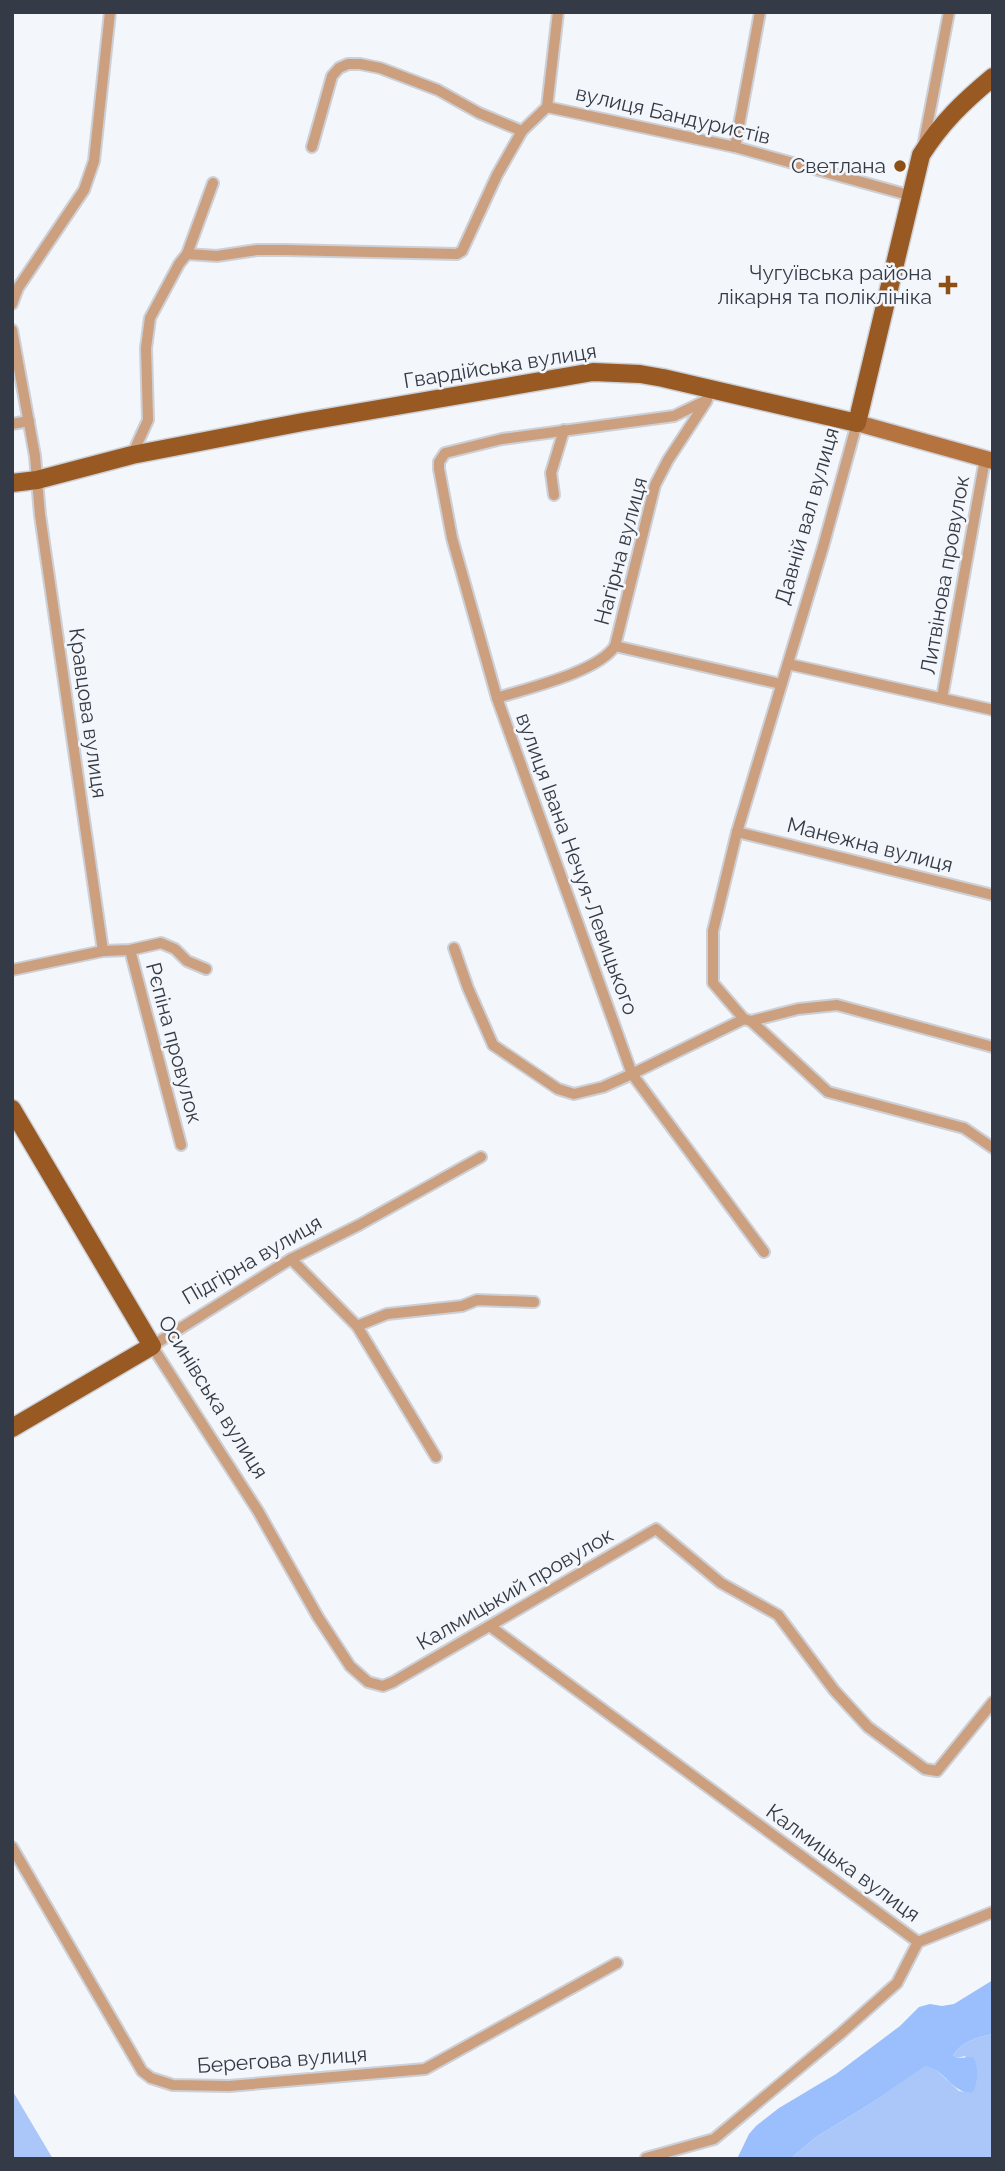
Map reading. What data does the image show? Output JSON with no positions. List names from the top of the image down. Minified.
{"streets":{"main road":["Гвардійська вулиця","Давній вал вулиця","Підгірна вулиця","Осинівська вулиця"],"street":["вулиця Бандуристів","Нагірна вулиця","Литвінова провулок","Кравцова вулиця","Манежна вулиця","вулиця Івана Нечуя-Левицького","Рєпіна провулок","Калмицький провулок","Калмицька вулиця","Берегова вулиця"]},"crossings":[["вулиця Бандуристів","Давній вал вулиця"],["Гвардійська вулиця","Давній вал вулиця"],["Гвардійська вулиця","Нагірна вулиця"],["Гвардійська вулиця","Литвінова провулок"],["Гвардійська вулиця","Кравцова вулиця"],["Давній вал вулиця","Манежна вулиця"],["Нагірна вулиця","вулиця Івана Нечуя-Левицького"],["Підгірна вулиця","Осинівська вулиця"],["Осинівська вулиця","Калмицький провулок"],["Калмицький провулок","Калмицька вулиця"]],"places":{"other":["Светлана"],"health":["Чугуївська района лікарня та поліклініка"]}}
